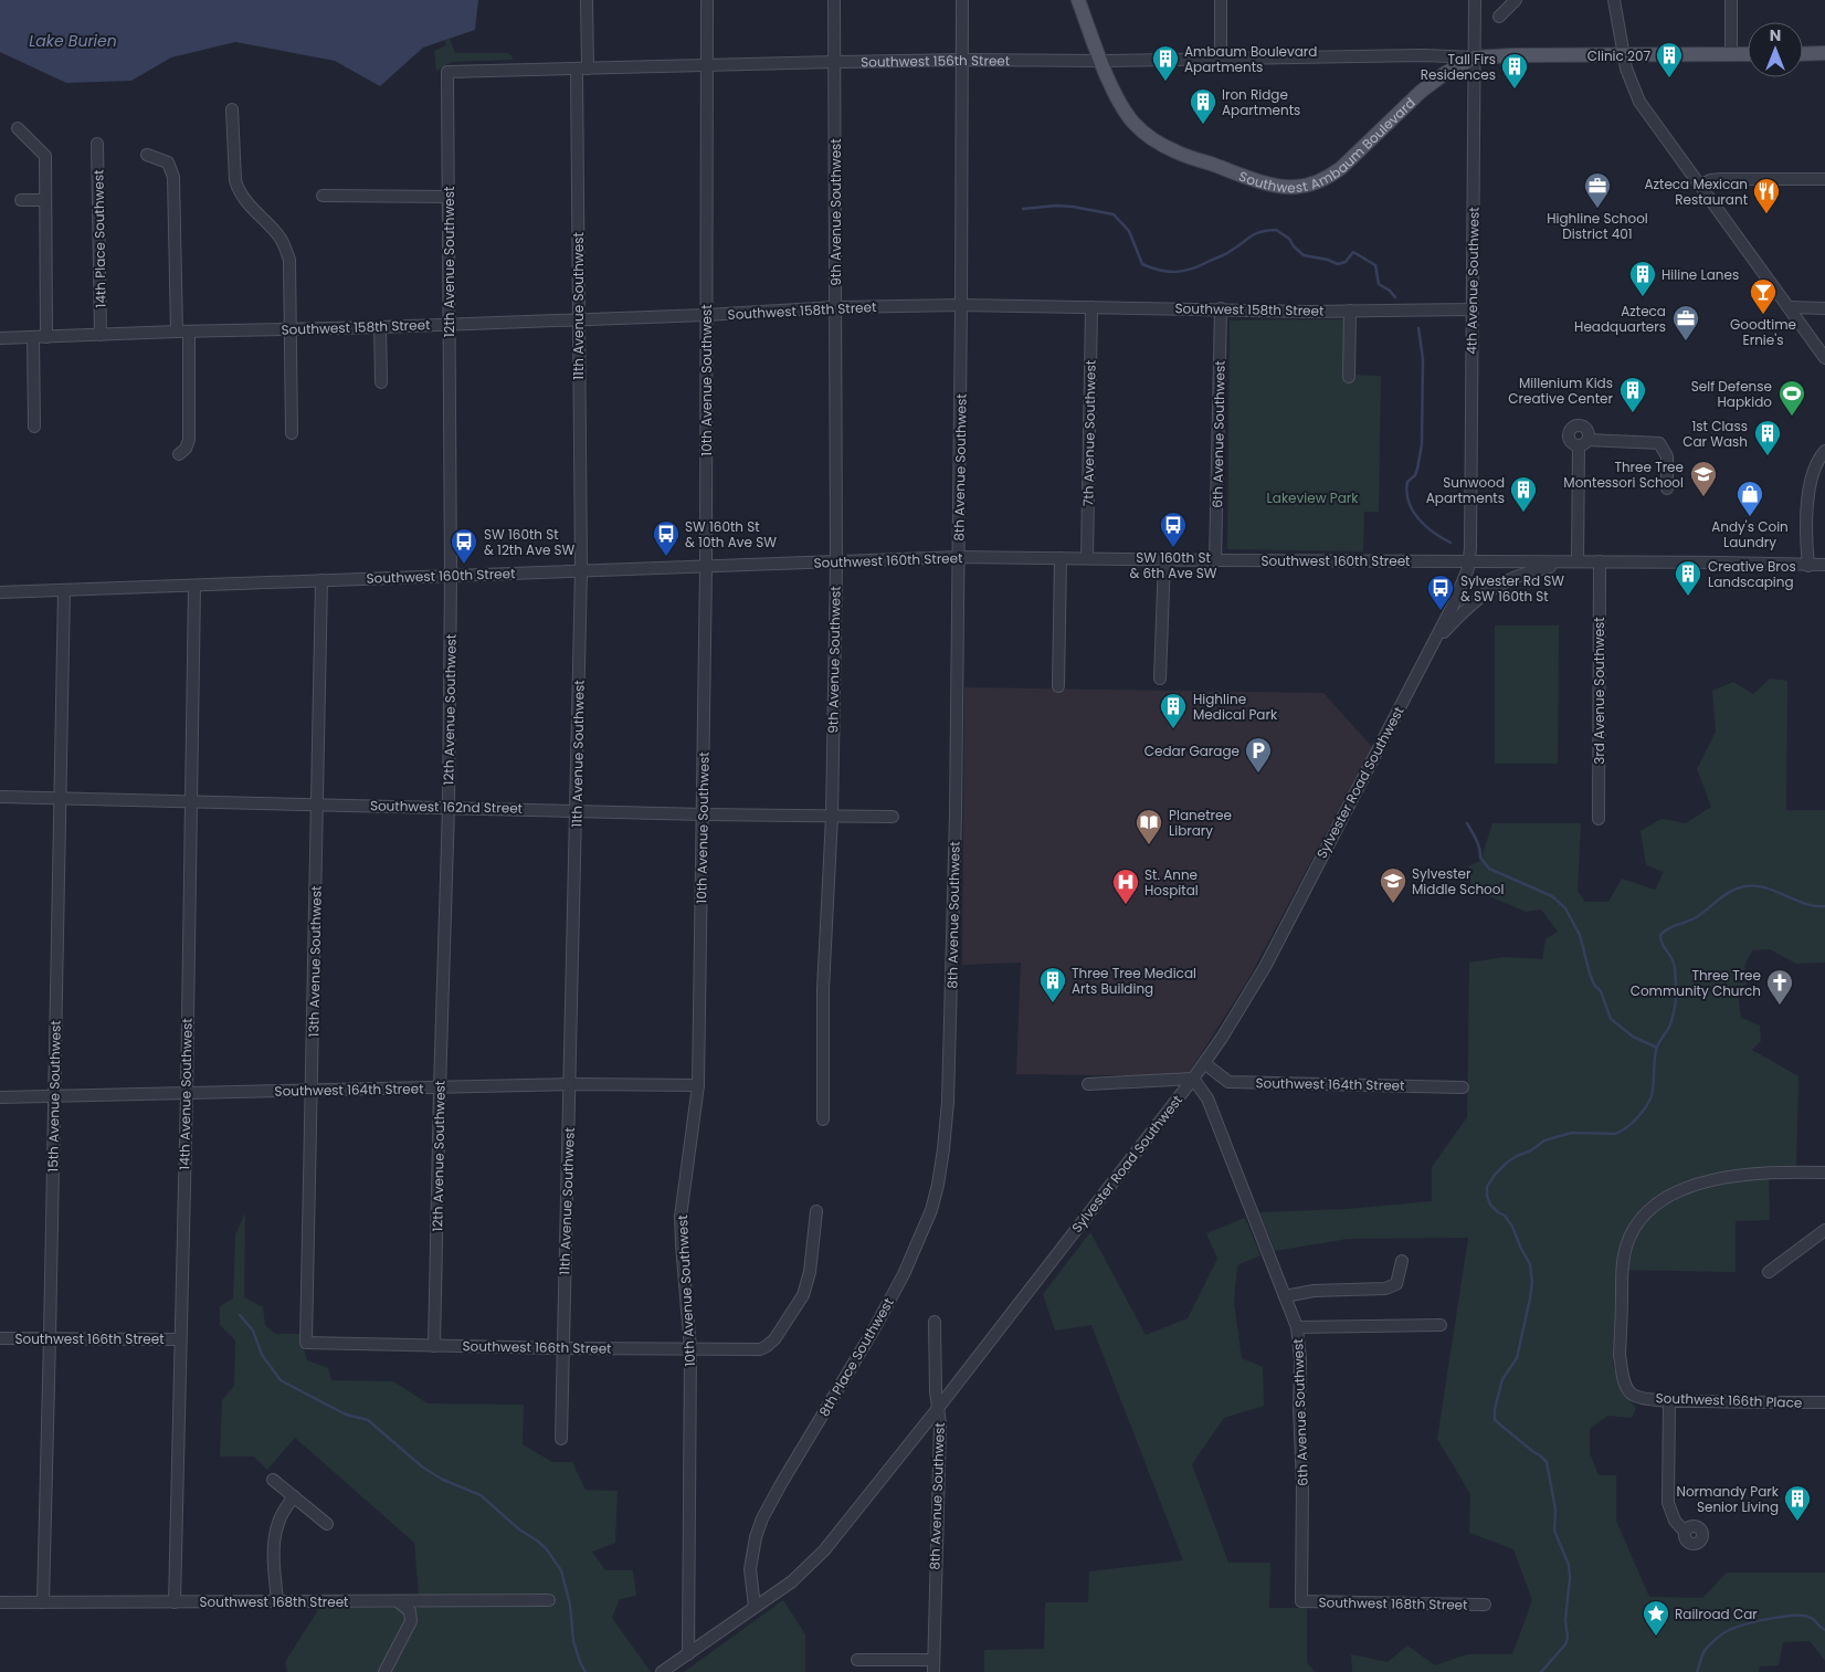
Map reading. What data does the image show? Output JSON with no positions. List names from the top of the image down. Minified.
{"streets":{"main road":["Southwest Ambaum Boulevard"],"street":["Southwest 156th Street","9th Avenue Southwest","14th Place Southwest","12th Avenue Southwest","4th Avenue Southwest","11th Avenue Southwest","Southwest 158th Street","10th Avenue Southwest","7th Avenue Southwest","6th Avenue Southwest","8th Avenue Southwest","Southwest 160th Street","3rd Avenue Southwest","Sylvester Road Southwest","Southwest 162nd Street","13th Avenue Southwest","Southwest 164th Street","14th Avenue Southwest","15th Avenue Southwest","Southwest 166th Street","8th Place Southwest","Southwest 166th Place","Southwest 168th Street"]},"crossings":[["Southwest 156th Street","Southwest Ambaum Boulevard"],["Southwest 156th Street","9th Avenue Southwest"],["Southwest 156th Street","12th Avenue Southwest"],["Southwest 156th Street","4th Avenue Southwest"],["Southwest 156th Street","11th Avenue Southwest"],["Southwest 156th Street","10th Avenue Southwest"],["Southwest 156th Street","8th Avenue Southwest"],["Southwest Ambaum Boulevard","4th Avenue Southwest"],["9th Avenue Southwest","Southwest 158th Street"],["9th Avenue Southwest","Southwest 160th Street"],["9th Avenue Southwest","Southwest 162nd Street"],["14th Place Southwest","Southwest 158th Street"],["12th Avenue Southwest","Southwest 158th Street"],["12th Avenue Southwest","Southwest 160th Street"],["12th Avenue Southwest","Southwest 162nd Street"],["12th Avenue Southwest","Southwest 164th Street"],["12th Avenue Southwest","Southwest 166th Street"],["4th Avenue Southwest","Southwest 158th Street"],["4th Avenue Southwest","Southwest 160th Street"],["4th Avenue Southwest","Sylvester Road Southwest"],["11th Avenue Southwest","Southwest 158th Street"],["11th Avenue Southwest","Southwest 160th Street"],["11th Avenue Southwest","Southwest 162nd Street"],["11th Avenue Southwest","Southwest 164th Street"],["11th Avenue Southwest","Southwest 166th Street"],["Southwest 158th Street","10th Avenue Southwest"],["Southwest 158th Street","7th Avenue Southwest"],["Southwest 158th Street","6th Avenue Southwest"],["Southwest 158th Street","8th Avenue Southwest"],["10th Avenue Southwest","Southwest 160th Street"],["10th Avenue Southwest","Sylvester Road Southwest"],["10th Avenue Southwest","Southwest 162nd Street"],["10th Avenue Southwest","Southwest 164th Street"],["10th Avenue Southwest","Southwest 166th Street"],["7th Avenue Southwest","Southwest 160th Street"],["6th Avenue Southwest","Southwest 160th Street"],["6th Avenue Southwest","Sylvester Road Southwest"],["6th Avenue Southwest","Southwest 168th Street"],["8th Avenue Southwest","Southwest 160th Street"],["8th Avenue Southwest","Sylvester Road Southwest"],["8th Avenue Southwest","8th Place Southwest"],["Southwest 160th Street","3rd Avenue Southwest"],["Southwest 160th Street","Sylvester Road Southwest"],["Southwest 160th Street","13th Avenue Southwest"],["Southwest 160th Street","14th Avenue Southwest"],["Southwest 160th Street","15th Avenue Southwest"],["Sylvester Road Southwest","Southwest 164th Street"],["Sylvester Road Southwest","8th Place Southwest"],["Southwest 162nd Street","13th Avenue Southwest"],["Southwest 162nd Street","14th Avenue Southwest"],["Southwest 162nd Street","15th Avenue Southwest"],["13th Avenue Southwest","Southwest 164th Street"],["13th Avenue Southwest","Southwest 166th Street"],["Southwest 164th Street","14th Avenue Southwest"],["Southwest 164th Street","15th Avenue Southwest"],["14th Avenue Southwest","Southwest 166th Street"],["14th Avenue Southwest","Southwest 168th Street"],["15th Avenue Southwest","Southwest 166th Street"],["15th Avenue Southwest","Southwest 168th Street"]],"water":["Lake Burien"],"parks":["Lakeview Park"],"places":{"building":["Clinic 207","Ambaum Boulevard Apartments","Tall Firs Residences","Iron Ridge Apartments","Hiline Lanes","Millenium Kids Creative Center","1st Class Car Wash","Sunwood Apartments","Creative Bros Landscaping","Highline Medical Park","Three Tree Medical Arts Building","Normandy Park Senior Living"],"office":["Highline School District 401","Azteca Headquarters"],"restaurant":["Azteca Mexican Restaurant"],"bar":["Goodtime Ernie's"],"sports":["Self Defense Hapkido"],"school or university":["Three Tree Montessori School","Sylvester Middle School"],"shop":["Andy's Coin Laundry"],"bus stop":["SW 160th St & 6th Ave SW","SW 160th St & 10th Ave SW","SW 160th St & 12th Ave SW","Sylvester Rd SW & SW 160th St"],"parking":["Cedar Garage"],"library":["Planetree Library"],"hospital":["St. Anne Hospital"],"church":["Three Tree Community Church"],"place":["Railroad Car"]},"north":"top"}
